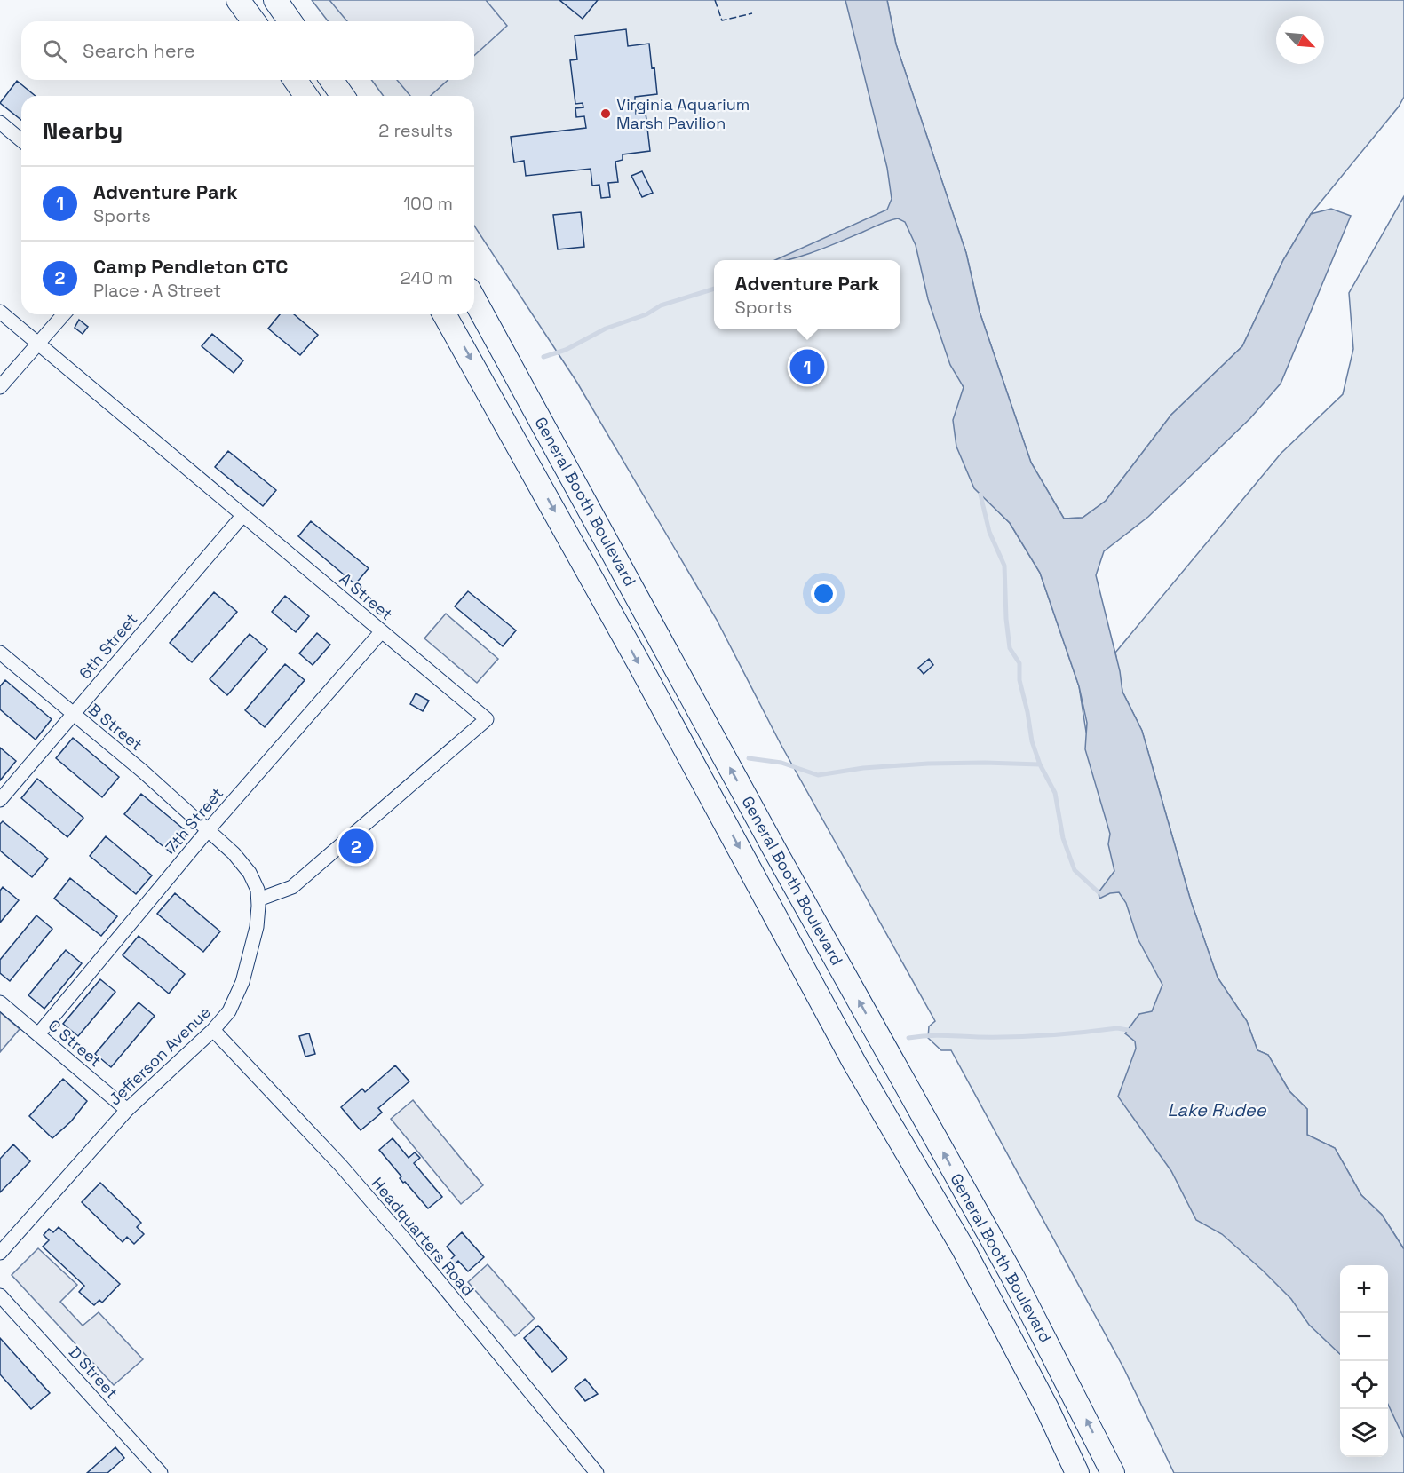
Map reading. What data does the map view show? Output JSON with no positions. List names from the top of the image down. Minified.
{"streets":{"highway":["General Booth Boulevard"],"street":["A Street","6th Street","B Street","7th Street","C Street","Jefferson Avenue","Headquarters Road","D Street"]},"crossings":[["A Street","6th Street"],["A Street","7th Street"],["A Street","Jefferson Avenue"],["6th Street","B Street"],["B Street","7th Street"],["B Street","Jefferson Avenue"],["7th Street","C Street"],["7th Street","Jefferson Avenue"],["C Street","Jefferson Avenue"],["Jefferson Avenue","Headquarters Road"]],"water":["Lake Rudee"],"places":["Virginia Aquarium Marsh Pavilion"],"north":"bottom right","page":{"search":"Search here","heading":["Nearby","2 results"],"list":[{"mark":"1","name":"Adventure Park","note":"Sports","value":"100 m"},{"mark":"2","name":"Camp Pendleton CTC","note":"Place · A Street","value":"240 m"}],"popup":["Adventure Park","Sports"],"pins":["1","2"],"map_buttons":["+","−"]}}
